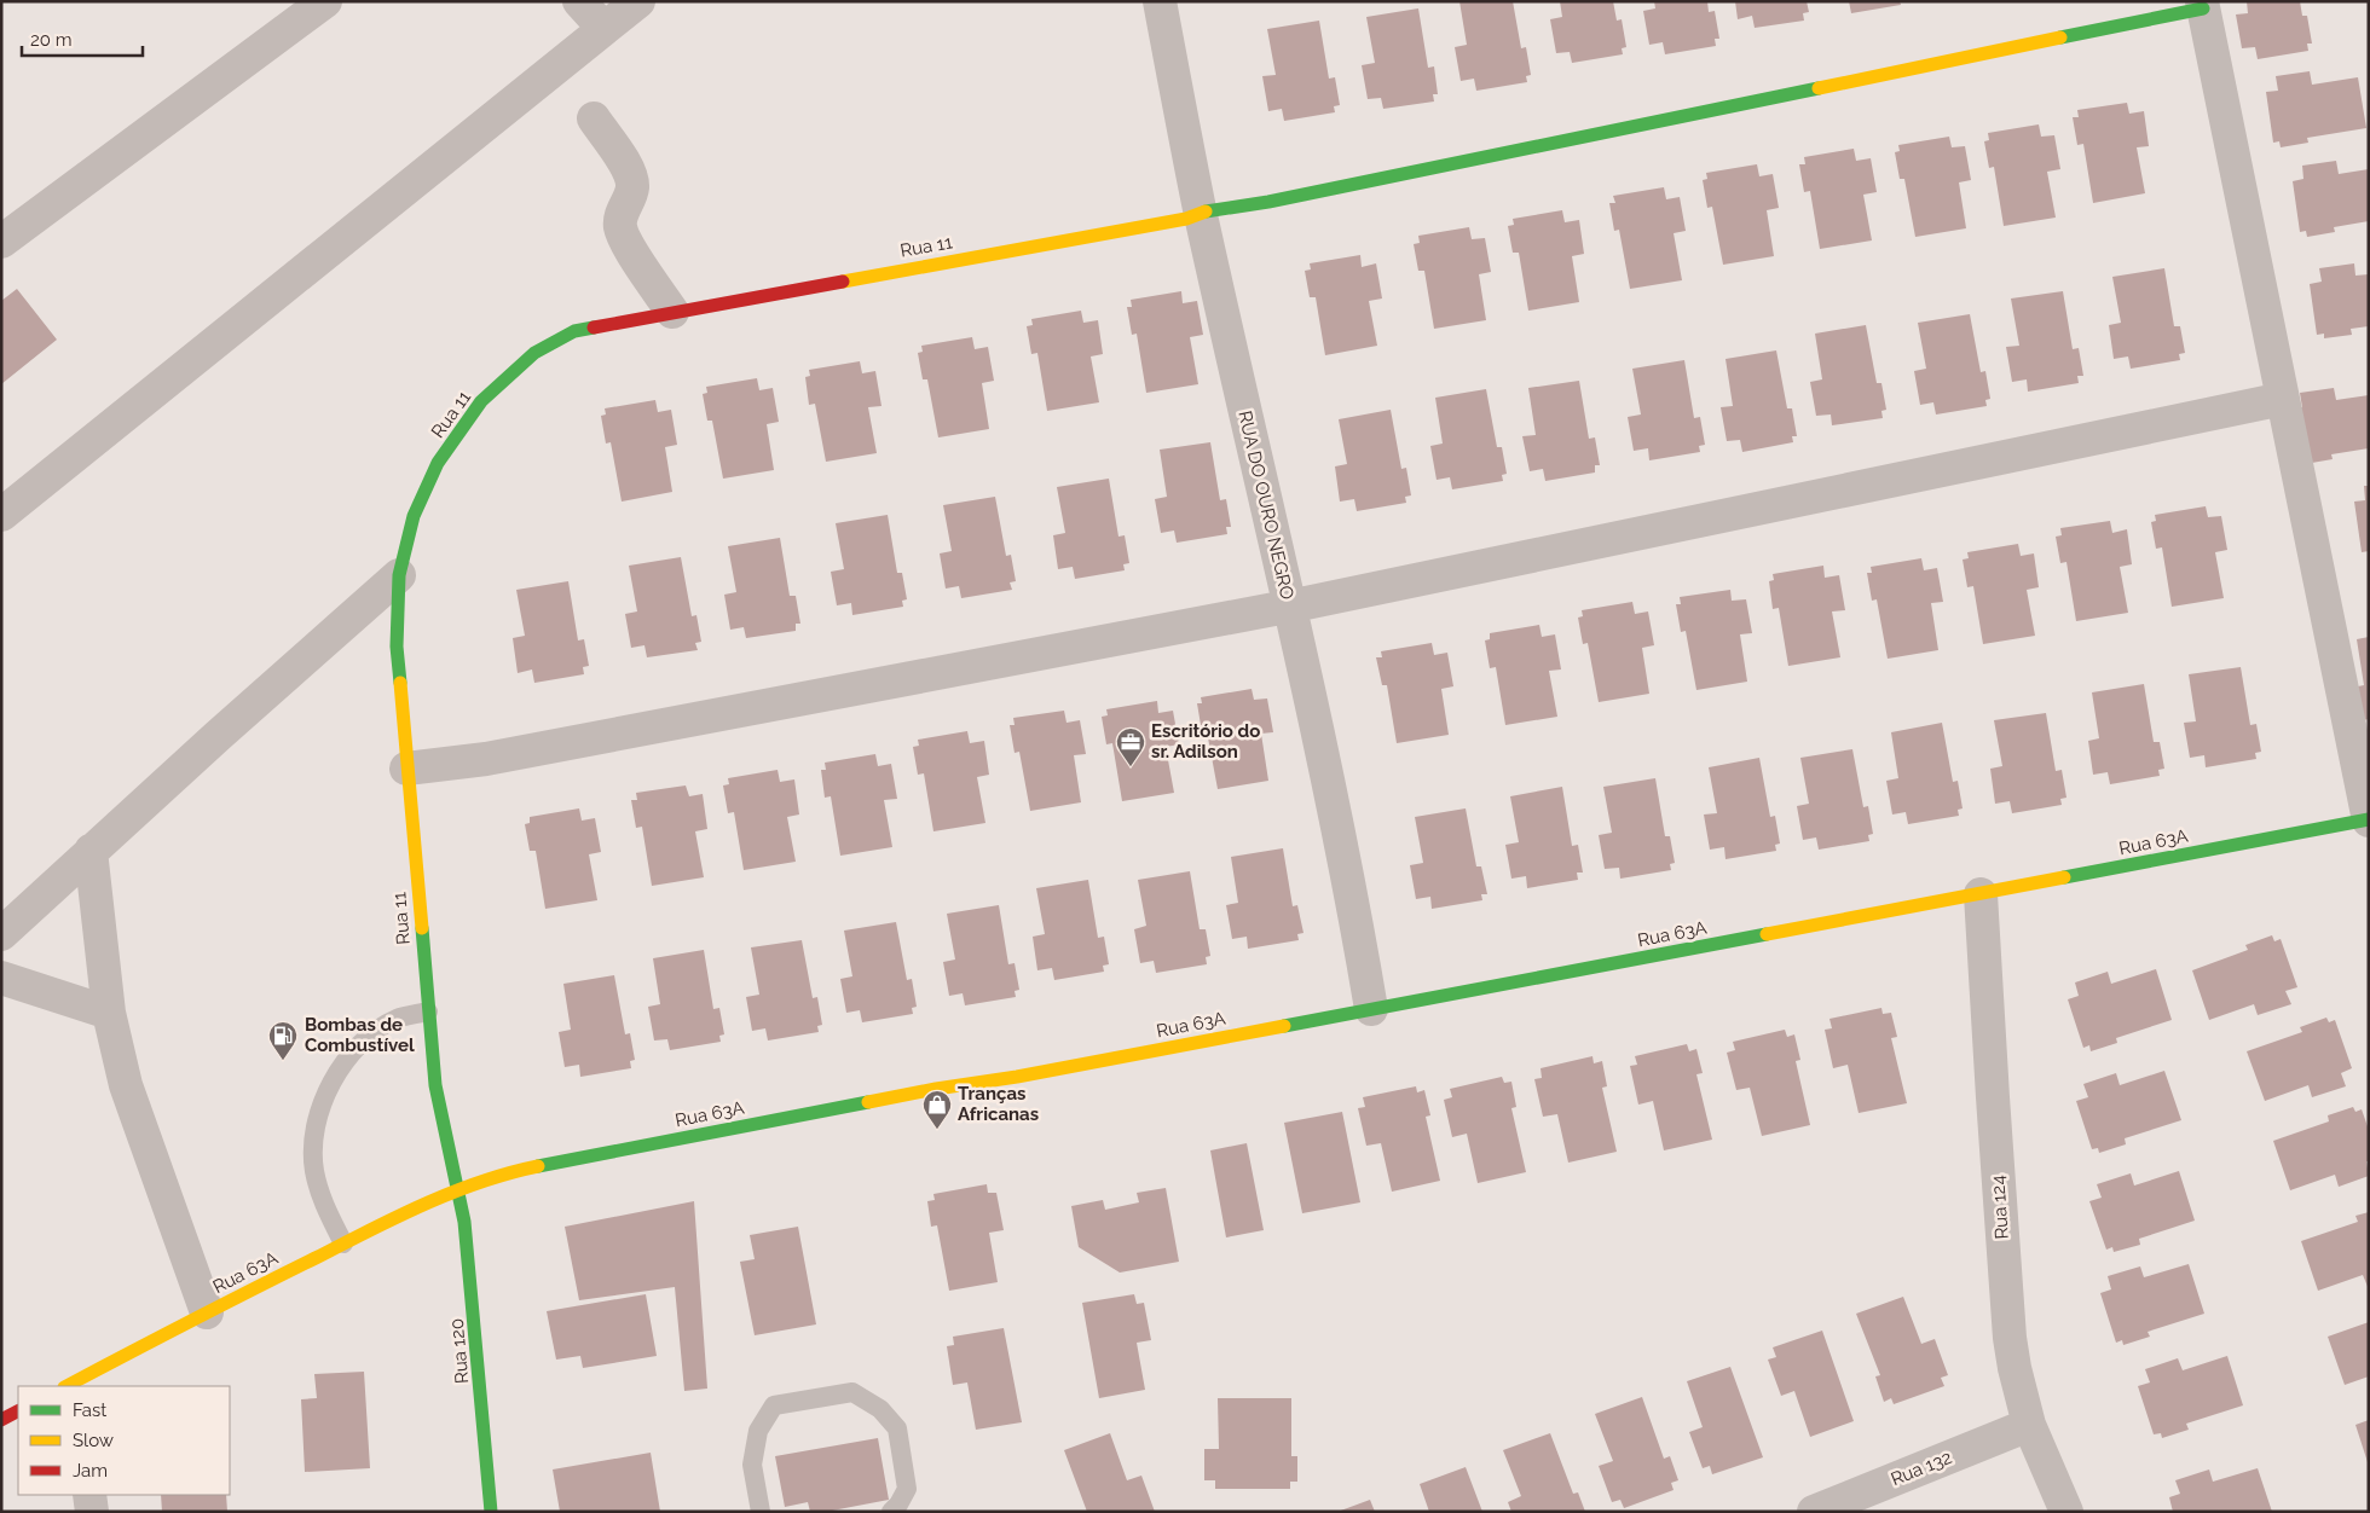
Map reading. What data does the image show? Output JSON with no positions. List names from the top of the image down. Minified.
{"streets":{"street":["Rua 11","RUA DO OURO NEGRO","Rua 63A","Rua 124","Rua 120","Rua 132"]},"crossings":[["Rua 11","RUA DO OURO NEGRO"],["Rua 11","Rua 63A"],["Rua 11","Rua 120"],["RUA DO OURO NEGRO","Rua 63A"],["Rua 63A","Rua 124"],["Rua 63A","Rua 120"],["Rua 124","Rua 132"]],"places":{"office":["Escritório do sr. Adilson"],"fuel station":["Bombas de Combustível"],"shop":["Tranças Africanas"]},"legend":["Fast","Slow","Jam"],"scale_bar":"20 m"}
